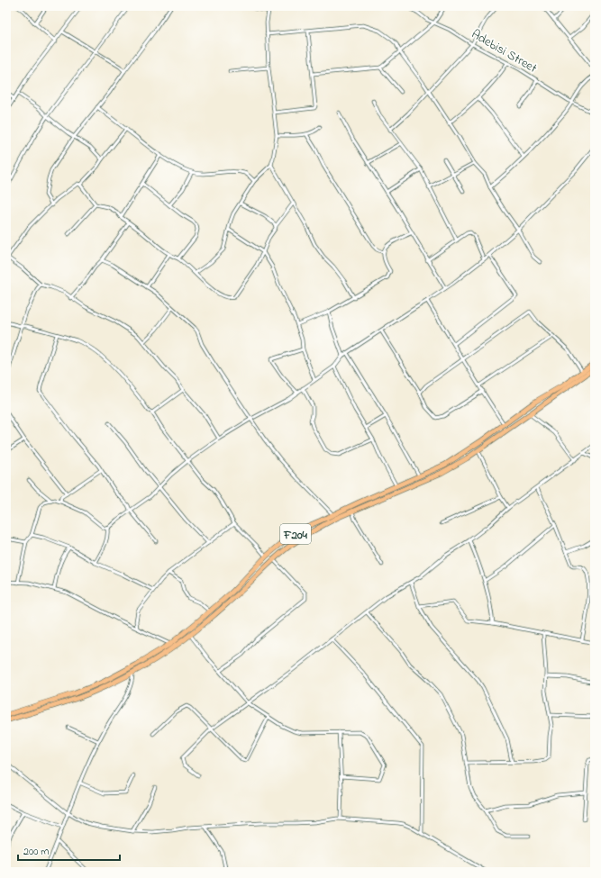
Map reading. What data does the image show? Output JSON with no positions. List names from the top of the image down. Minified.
{"streets":{"main road":["F204"],"street":["Adebisi Street"]},"scale_bar":"200 m"}
